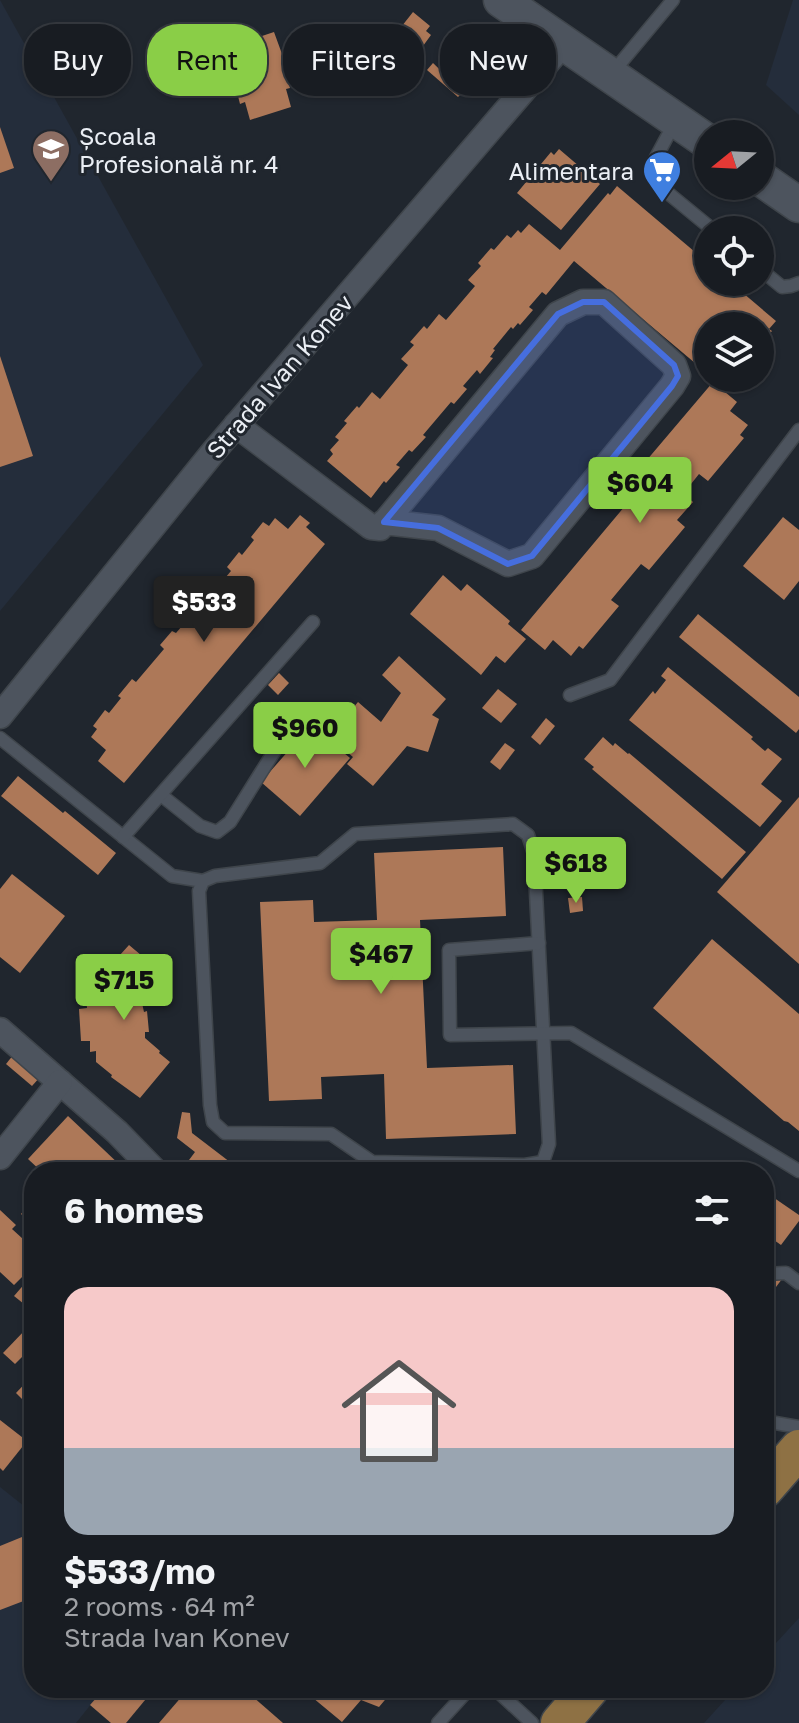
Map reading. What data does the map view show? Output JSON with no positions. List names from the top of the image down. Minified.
{"streets":{"street":["Strada Ivan Konev"]},"places":{"school or university":["Școala Profesională nr. 4"],"supermarket":["Alimentara"]},"north":"left","page":{"chip":["Buy","Rent","Filters","New"],"price":["$604","$533","$960","$618","$467","$715"],"heading":"6 homes","list":[{"name":"$533/mo","note":"2 rooms · 64 m² · Strada Ivan Konev"}]}}
